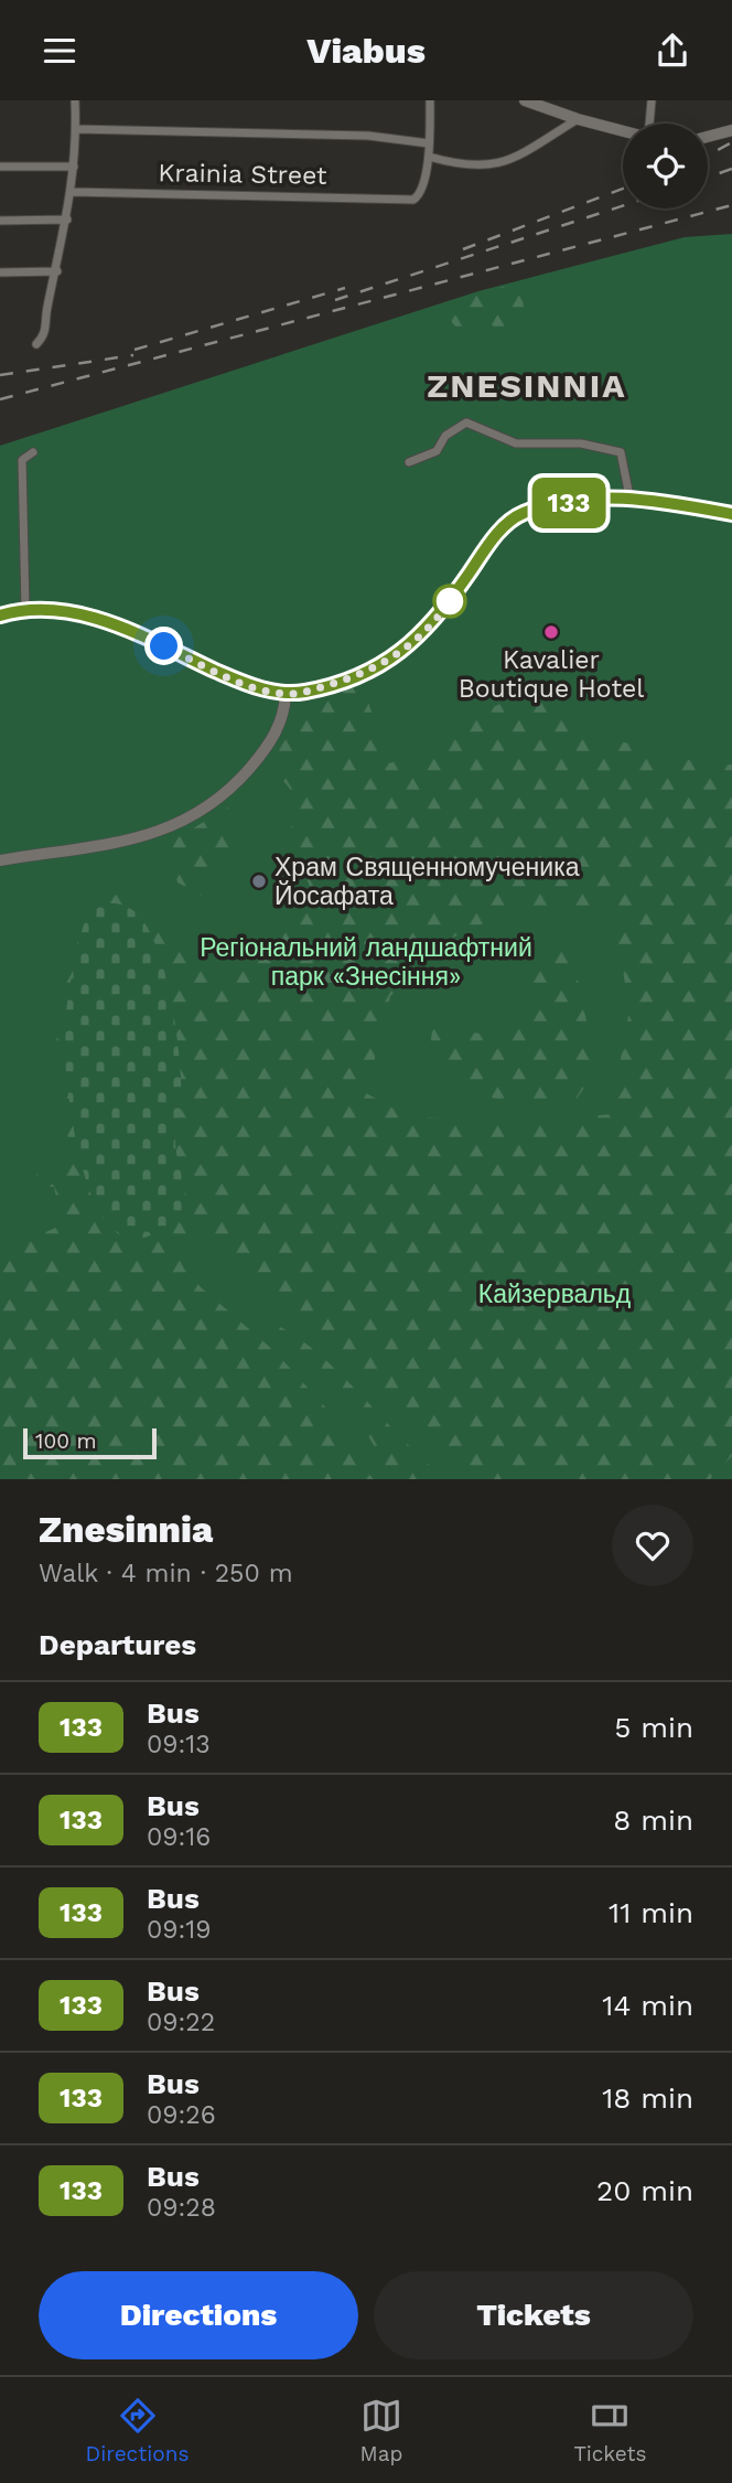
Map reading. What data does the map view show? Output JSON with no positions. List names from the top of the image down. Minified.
{"streets":{"street":["Krainia Street"]},"districts":["ZNESINNIA"],"parks":["Регіональний ландшафтний парк «Знесіння»","Кайзервальд"],"places":["Kavalier Boutique Hotel","Храм Священномученика Йосафата"],"lines":["bus line 133"],"scale_bar":"100 m","page":{"header":"Viabus","on_map":"133","scale":"100 m","heading":[["Znesinnia","Walk · 4 min · 250 m"],"Departures"],"list":[{"mark":"133","name":"Bus","note":"09:13","value":"5 min"},{"mark":"133","name":"Bus","note":"09:16","value":"8 min"},{"mark":"133","name":"Bus","note":"09:19","value":"11 min"},{"mark":"133","name":"Bus","note":"09:22","value":"14 min"},{"mark":"133","name":"Bus","note":"09:26","value":"18 min"},{"mark":"133","name":"Bus","note":"09:28","value":"20 min"}],"buttons":["Directions","Tickets"],"tabs":["Directions","Map","Tickets"]}}
